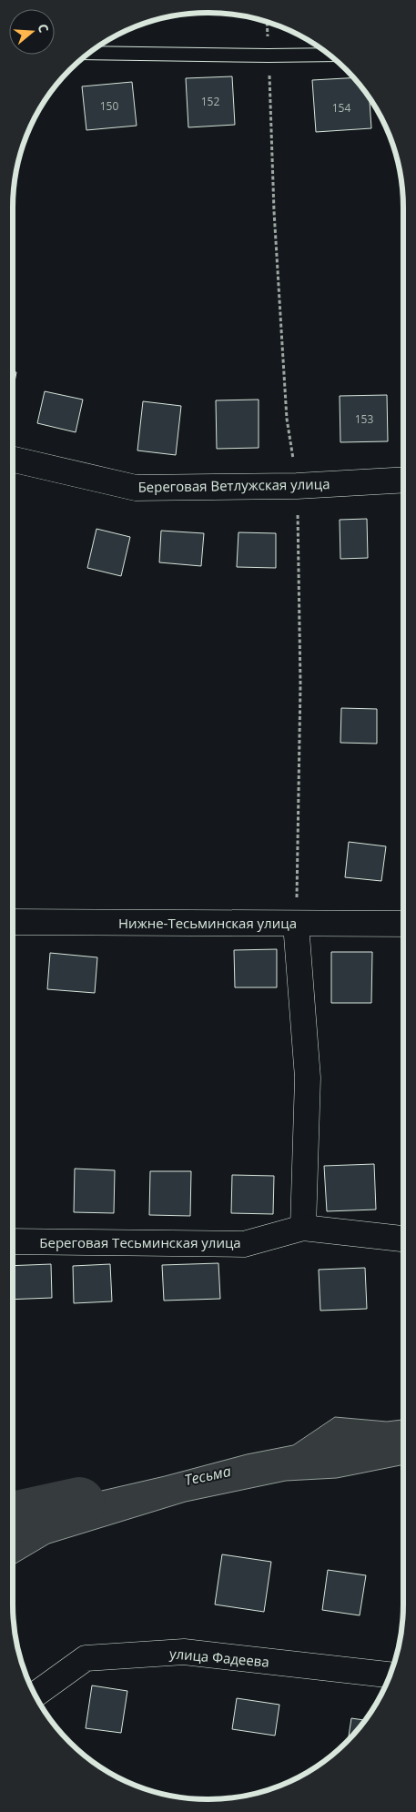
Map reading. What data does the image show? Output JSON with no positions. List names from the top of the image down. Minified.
{"streets":{"street":["Береговая Ветлужская улица","Нижне-Тесьминская улица","Береговая Тесьминская улица","улица Фадеева"]},"water":["Тесьма"],"house_numbers":["152","150","154","153"],"north":"right"}
